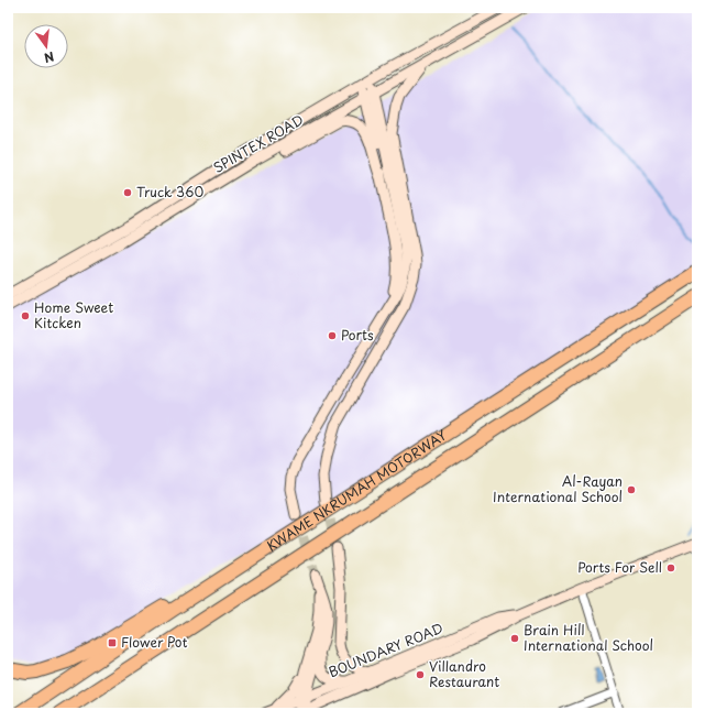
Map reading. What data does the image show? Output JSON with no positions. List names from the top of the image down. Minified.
{"streets":{"highway":["KWAME NKRUMAH MOTORWAY"],"main road":["SPINTEX ROAD","BOUNDARY ROAD"]},"places":{"other":["Truck 360","Home Sweet Kitcken","Ports","Al-Rayan International School","Ports For Sell","Brain Hill International School","Villandro Restaurant"],"transit":["Flower Pot"]},"north":"bottom"}
